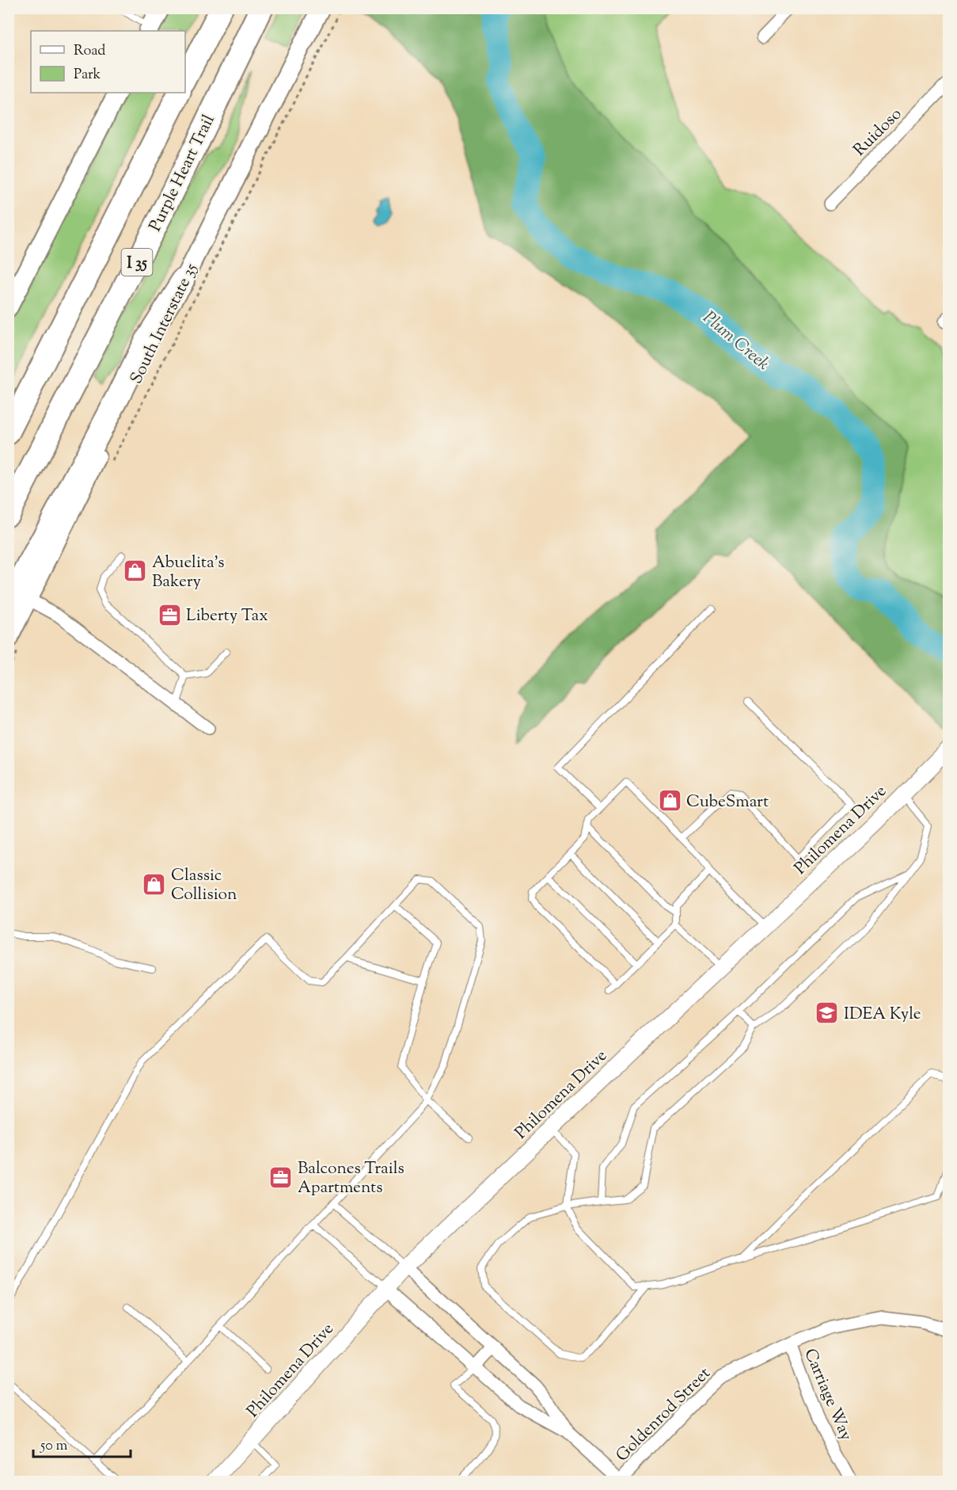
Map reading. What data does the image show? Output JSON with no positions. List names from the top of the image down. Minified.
{"streets":{"highway":["Purple Heart Trail","I 35"],"main road":["South Interstate 35"],"street":["Ruidoso","Philomena Drive","Carriage Way","Goldenrod Street"]},"crossings":[["Carriage Way","Goldenrod Street"]],"water":["Plum Creek"],"places":{"shop":["Abuelita's Bakery","CubeSmart","Classic Collision"],"office":["Liberty Tax","Balcones Trails Apartments"],"school or university":["IDEA Kyle"]},"legend":["Road","Park"],"scale_bar":"50 m"}
